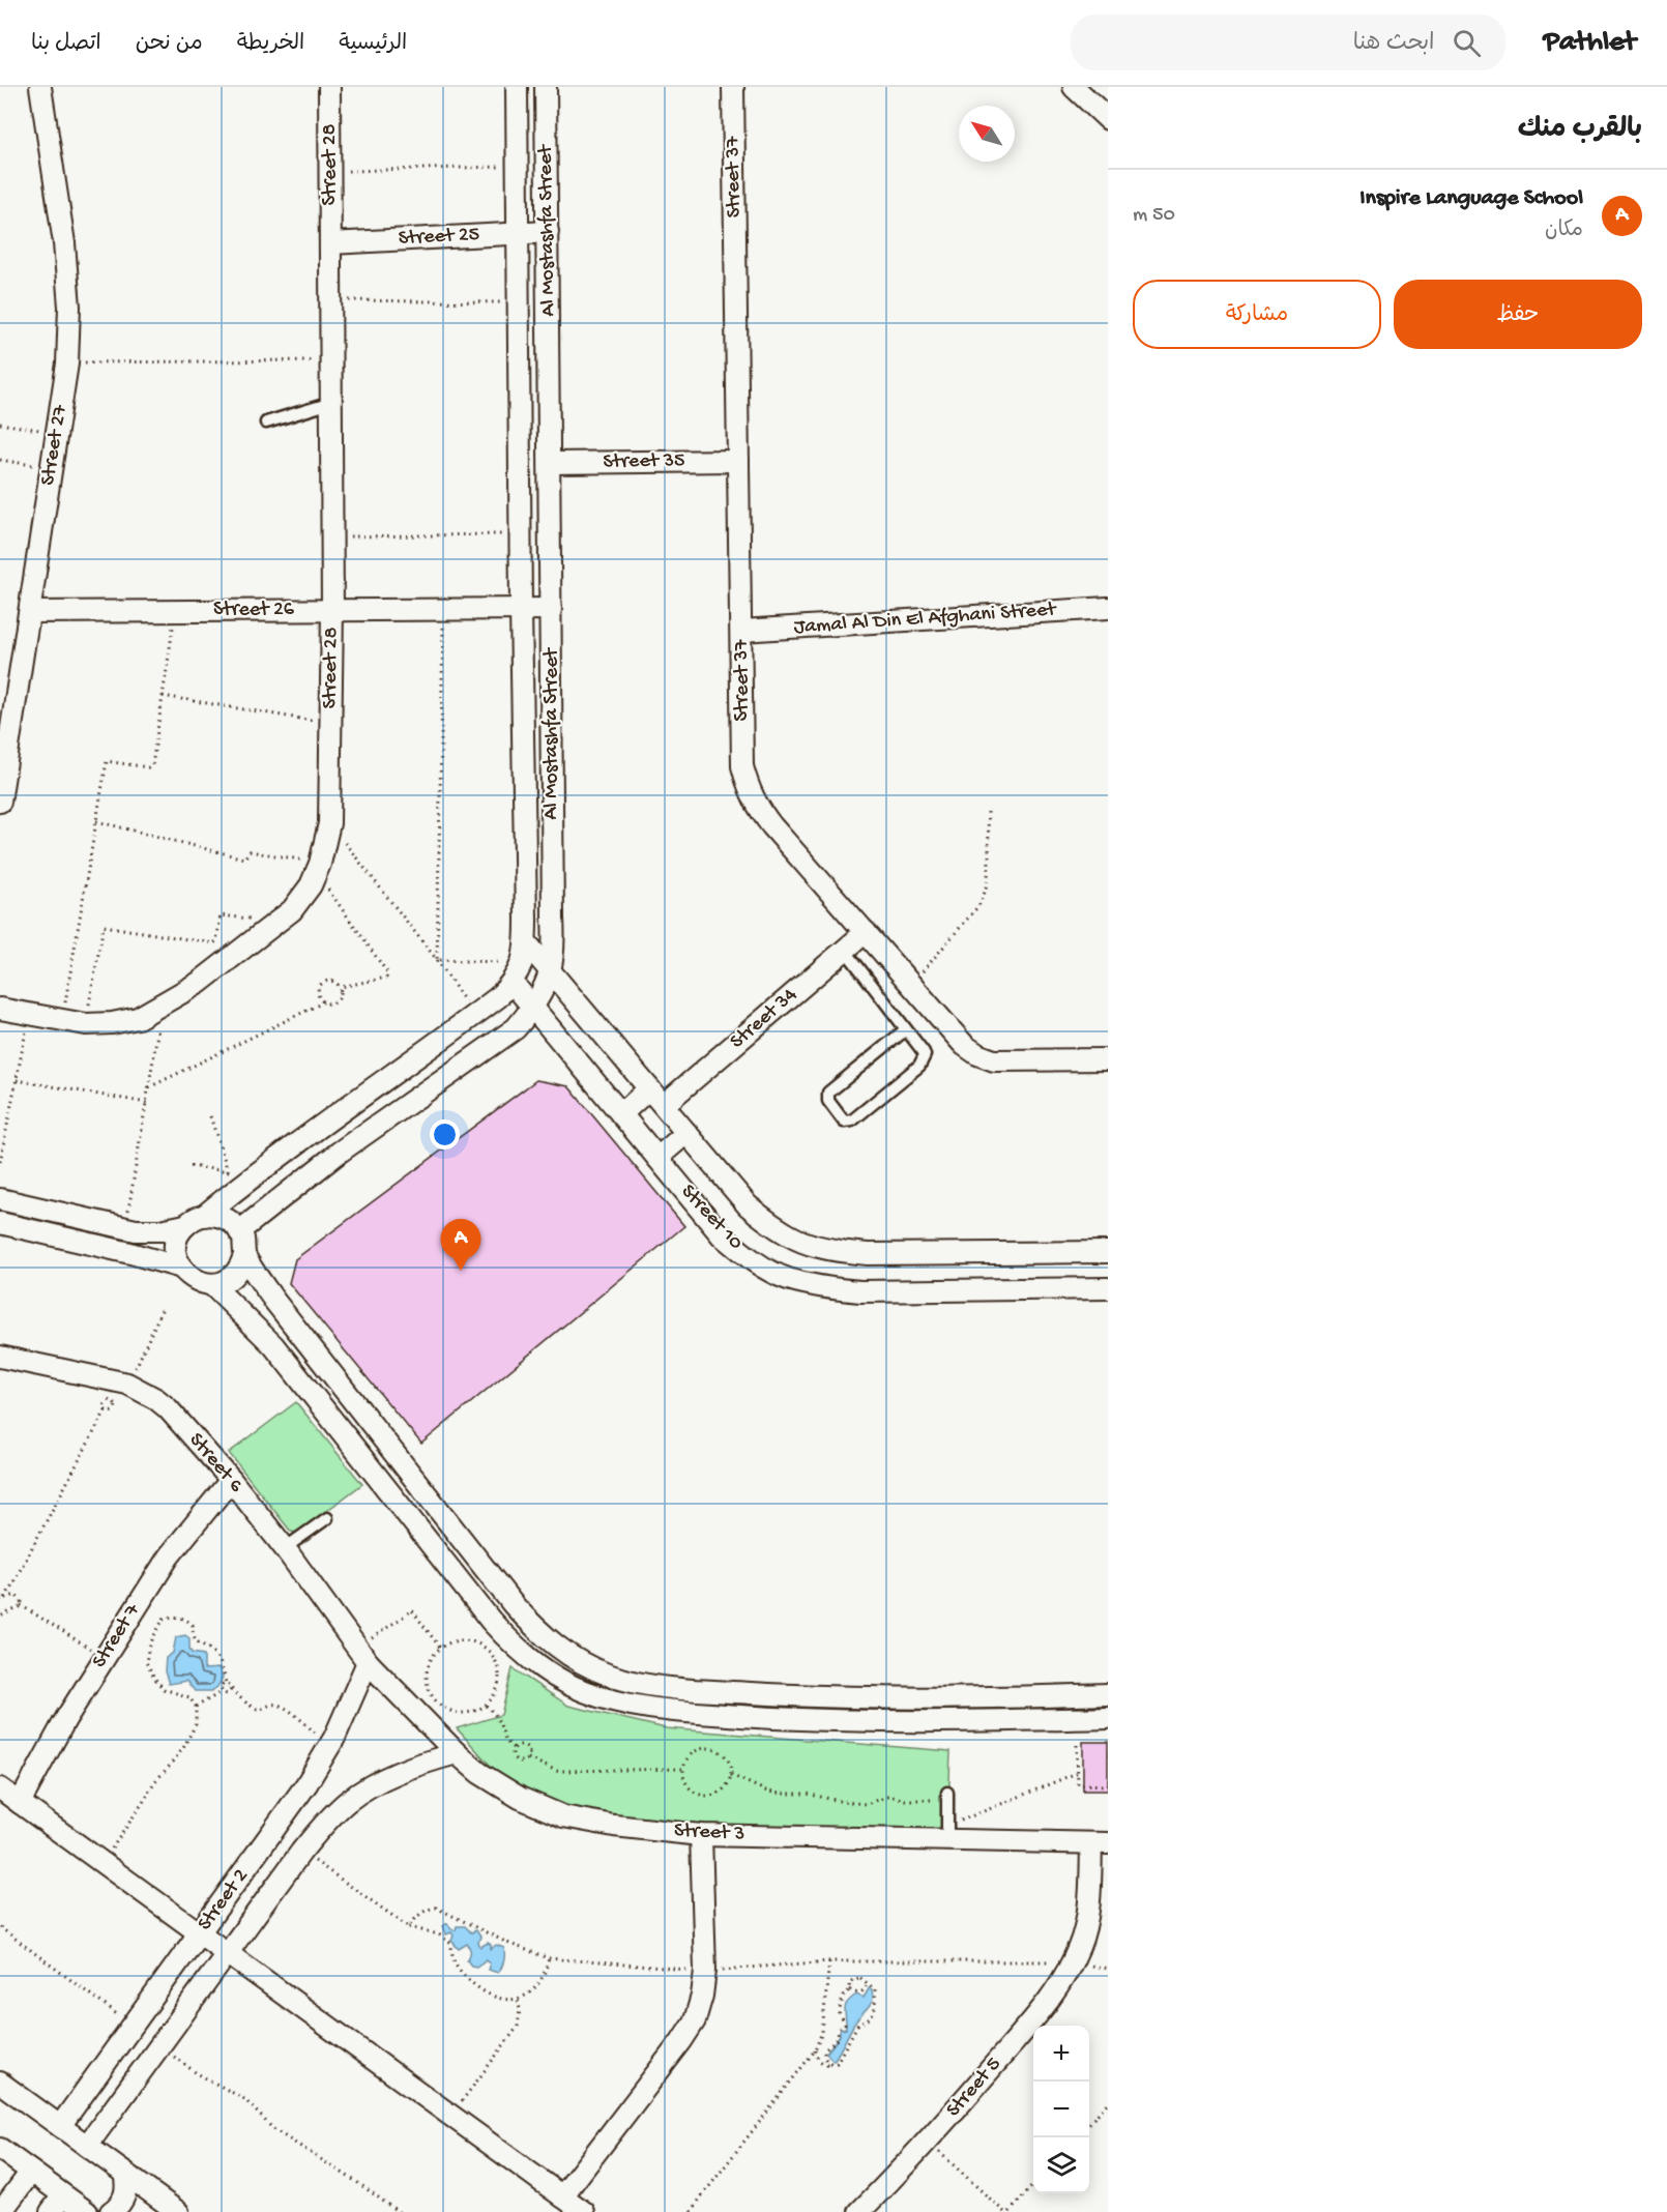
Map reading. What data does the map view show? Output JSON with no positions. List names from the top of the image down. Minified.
{"streets":{"street":["Street 28","Street 37","Al Mostashfa Street","Street 25","Street 27","Street 35","Street 26","Jamal Al Din El Afghani Street","Street 34","Street 10","Street 6","Street 7","Street 3","Street 2","Street 5"]},"crossings":[["Street 28","Street 25"],["Street 28","Street 26"],["Street 37","Street 35"],["Street 37","Jamal Al Din El Afghani Street"],["Street 37","Street 34"],["Al Mostashfa Street","Street 25"],["Al Mostashfa Street","Street 35"],["Al Mostashfa Street","Street 26"],["Al Mostashfa Street","Street 10"],["Street 27","Street 26"],["Street 34","Street 10"],["Street 6","Street 7"],["Street 6","Street 3"],["Street 6","Street 2"],["Street 3","Street 2"],["Street 3","Street 5"]],"north":"top left","page":{"header":"Pathlet","search":"ابحث هنا","nav":["الرئيسية","الخريطة","من نحن","اتصل بنا"],"heading":"بالقرب منك","list":[{"mark":"A","name":"Inspire Language School","note":"مكان","value":"50 m"}],"buttons":["حفظ","مشاركة"],"pins":"A","map_buttons":["+","−"]}}
